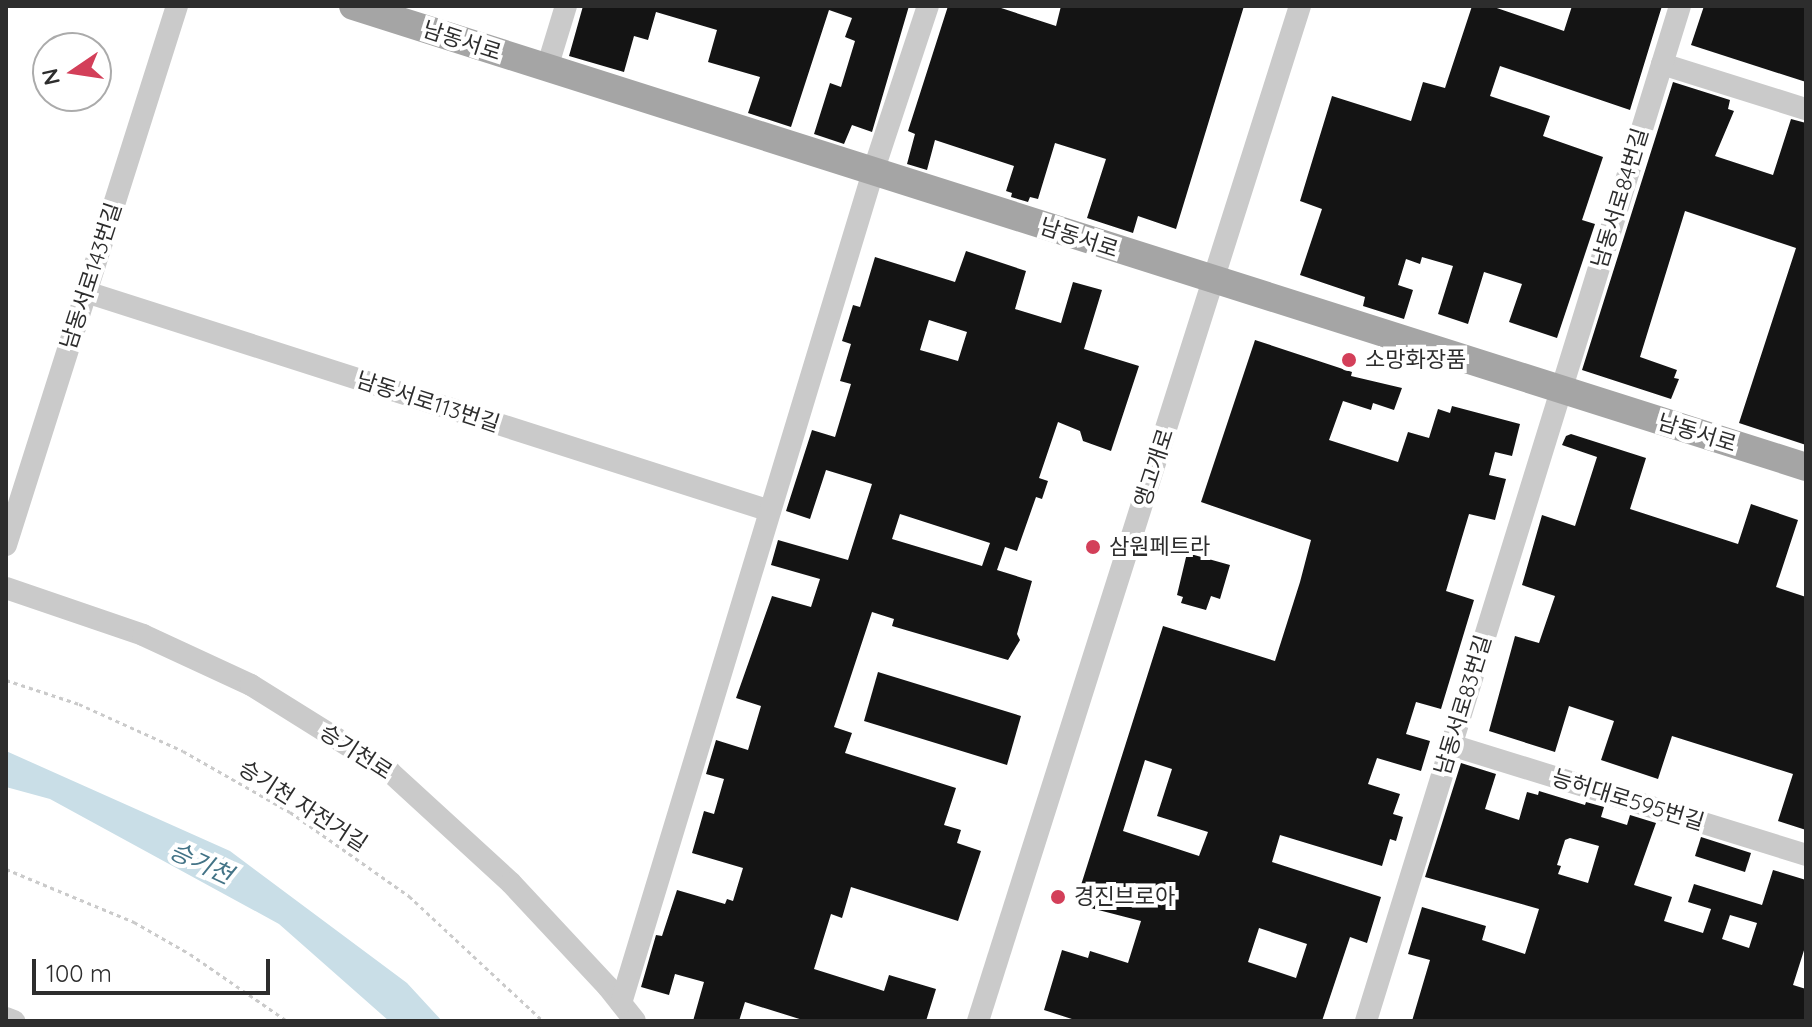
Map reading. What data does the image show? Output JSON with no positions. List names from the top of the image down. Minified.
{"streets":{"main road":["남동서로"],"street":["남동서로84번길","남동서로143번길","남동서로113번길","앵고개로","남동서로83번길","승기천로","능허대로595번길"],"path":["승기천 자전거길"]},"crossings":[["남동서로","남동서로84번길"],["남동서로","앵고개로"],["남동서로","남동서로83번길"],["남동서로84번길","남동서로83번길"],["남동서로143번길","남동서로113번길"],["남동서로83번길","능허대로595번길"]],"water":["승기천"],"places":["소망화장품","삼원페트라","경진브로아"],"scale_bar":"100 m","north":"left"}
